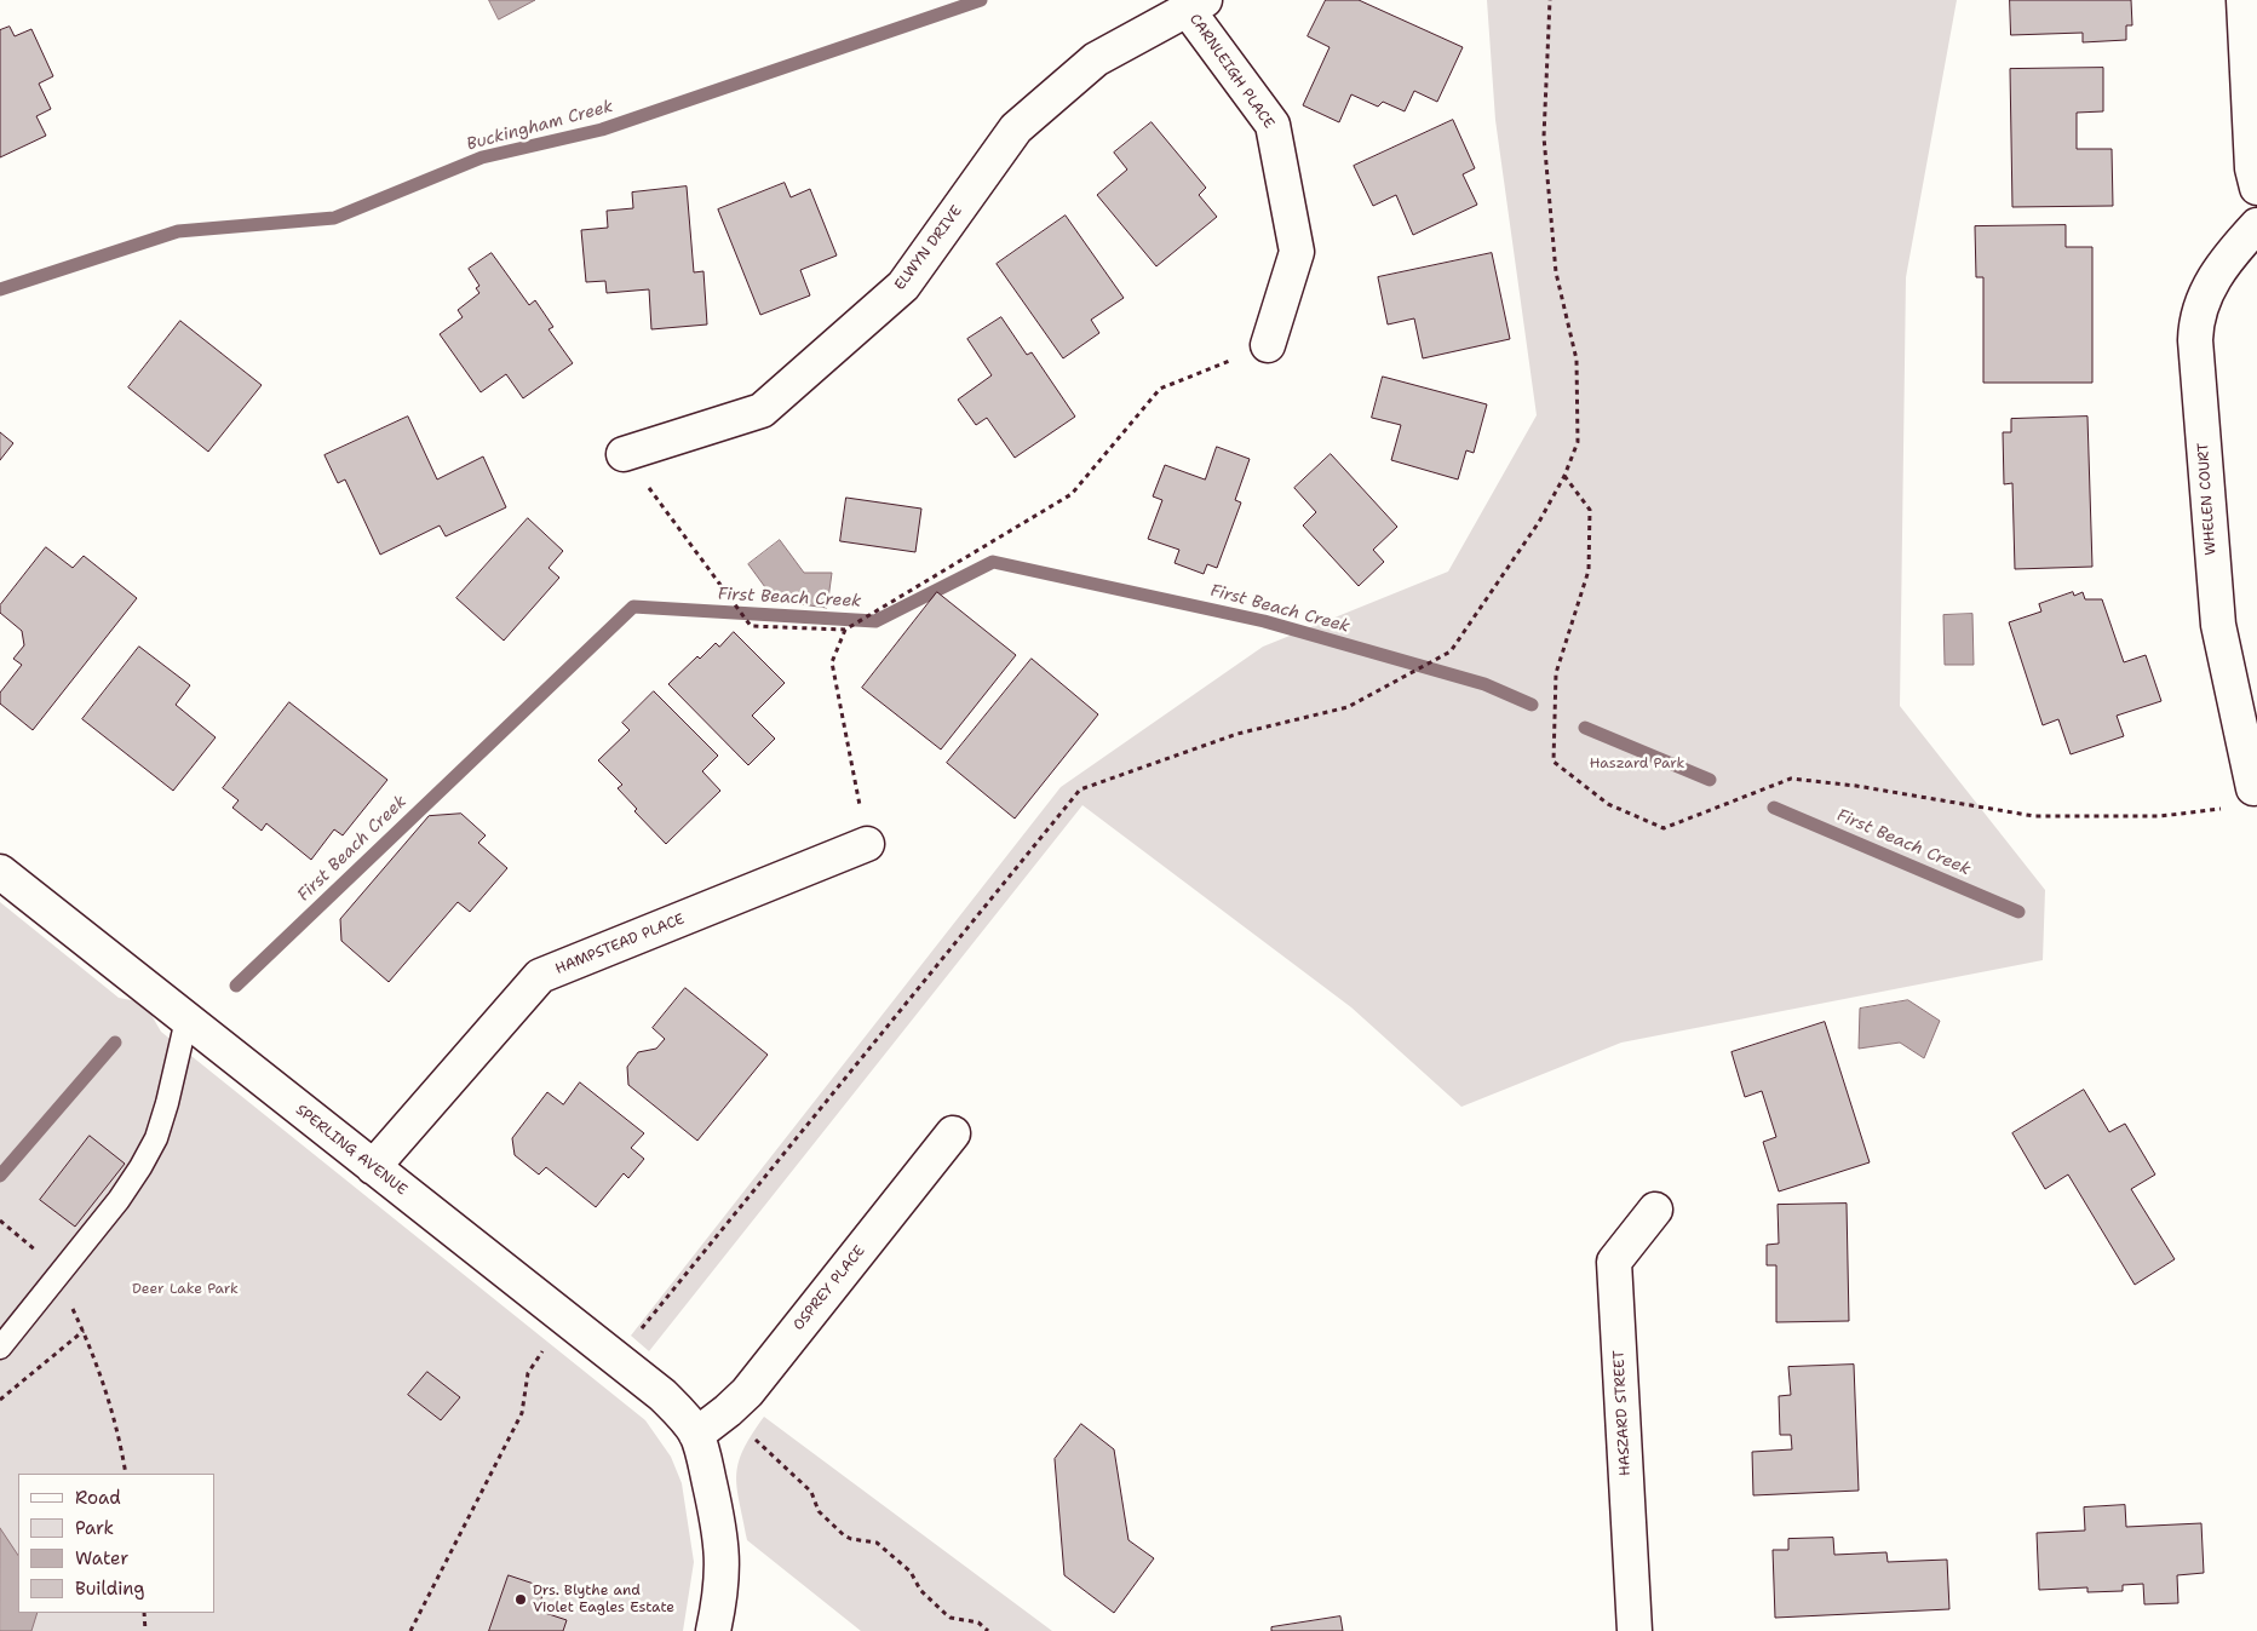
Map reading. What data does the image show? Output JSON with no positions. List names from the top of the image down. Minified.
{"streets":{"street":["CARNLEIGH PLACE","ELWYN DRIVE","WHELEN COURT","HAMPSTEAD PLACE","SPERLING AVENUE","OSPREY PLACE","HASZARD STREET"]},"crossings":[["CARNLEIGH PLACE","ELWYN DRIVE"],["HAMPSTEAD PLACE","SPERLING AVENUE"],["SPERLING AVENUE","OSPREY PLACE"]],"water":["Buckingham Creek","First Beach Creek"],"parks":["Haszard Park","Deer Lake Park"],"places":["Drs. Blythe and Violet Eagles Estate"],"legend":["Road","Park","Water","Building"]}
